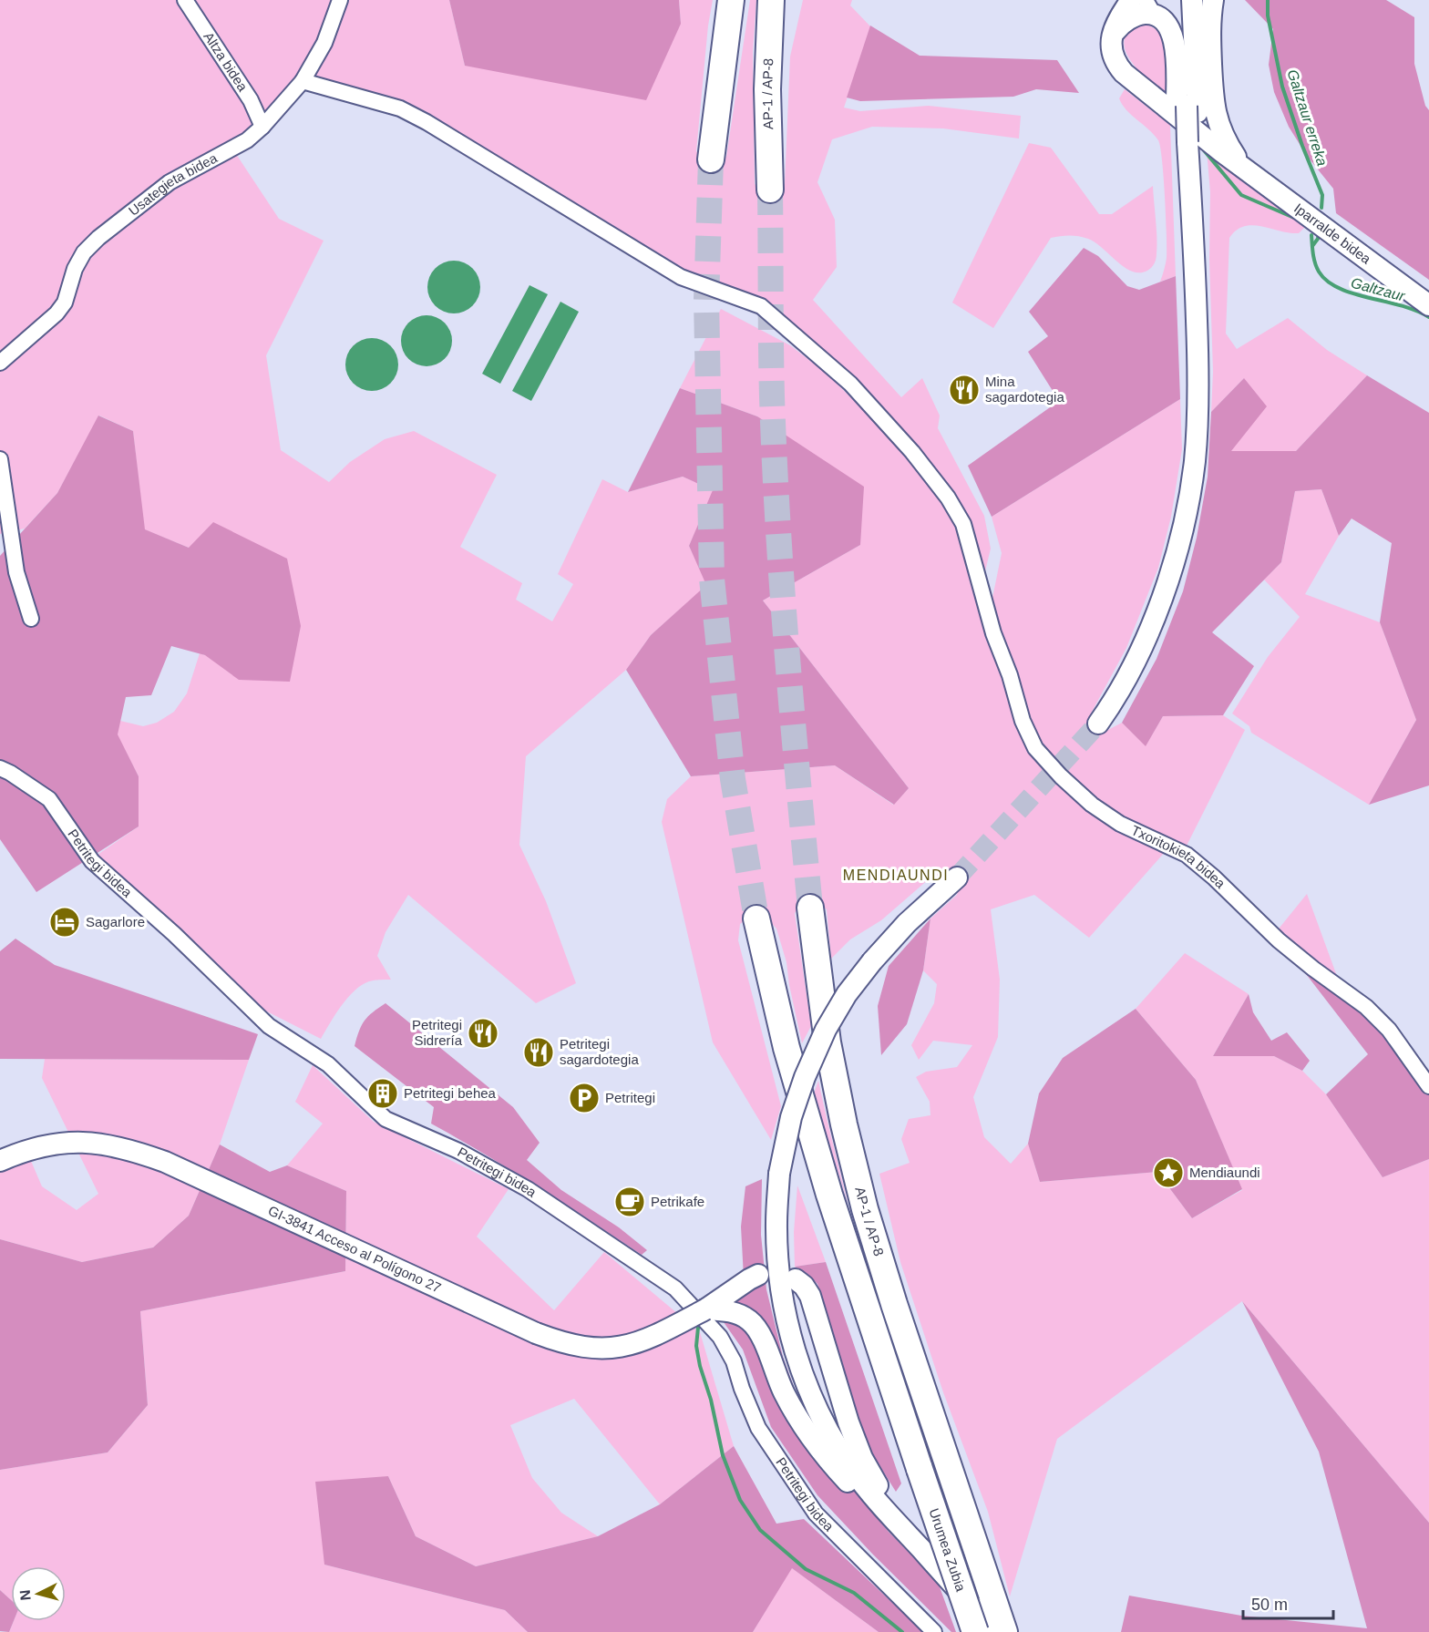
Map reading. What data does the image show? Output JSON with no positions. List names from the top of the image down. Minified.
{"streets":{"highway":["AP-1 / AP-8","Urumea Zubia"],"main road":["Iparralde bidea","GI-3841 Acceso al Polígono 27"],"street":["Altza bidea","Usategieta bidea","Txoritokieta bidea","Petritegi bidea"]},"crossings":[["Altza bidea","Usategieta bidea"],["AP-1 / AP-8","Urumea Zubia"],["Usategieta bidea","Txoritokieta bidea"]],"districts":["MENDIAUNDI"],"water":["Galtzaur erreka","Galtzaur"],"places":{"restaurant":["Mina sagardotegia","Petritegi Sidrería","Petritegi sagardotegia"],"hotel":["Sagarlore"],"building":["Petritegi behea"],"parking":["Petritegi"],"place":["Mendiaundi"],"cafe":["Petrikafe"]},"scale_bar":"50 m","north":"left"}
